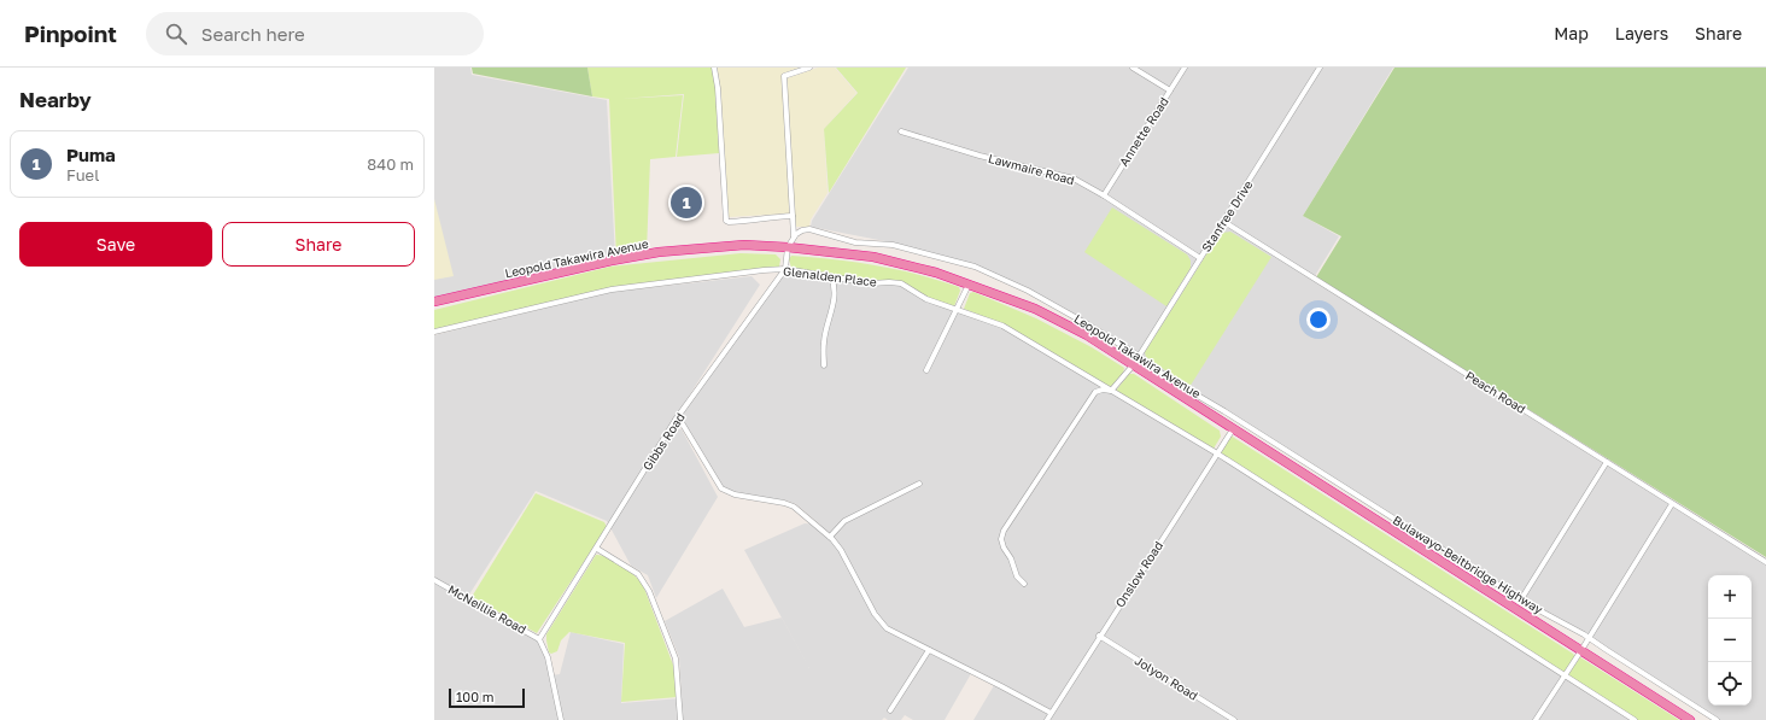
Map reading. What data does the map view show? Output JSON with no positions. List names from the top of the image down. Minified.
{"streets":{"highway":["Leopold Takawira Avenue","Bulawayo-Beitbridge Highway"],"street":["Annette Road","Lawmaire Road","Stanfree Drive","Glenalden Place","Peach Road","Gibbs Road","Onslow Road","McNeillie Road","Jolyon Road"]},"crossings":[["Annette Road","Lawmaire Road"],["Lawmaire Road","Stanfree Drive"],["Stanfree Drive","Leopold Takawira Avenue"],["Stanfree Drive","Glenalden Place"],["Stanfree Drive","Peach Road"],["Leopold Takawira Avenue","Bulawayo-Beitbridge Highway"],["Leopold Takawira Avenue","Onslow Road"],["Glenalden Place","Gibbs Road"],["Glenalden Place","Onslow Road"],["Gibbs Road","McNeillie Road"],["Bulawayo-Beitbridge Highway","Onslow Road"],["Onslow Road","Jolyon Road"]],"scale_bar":"100 m","page":{"header":"Pinpoint","search":"Search here","nav":["Map","Layers","Share"],"heading":"Nearby","list":[{"mark":"1","name":"Puma","note":"Fuel","value":"840 m"}],"pins":"1","buttons":["Save","Share"],"map_buttons":["+","−"],"scale":"100 m"}}
